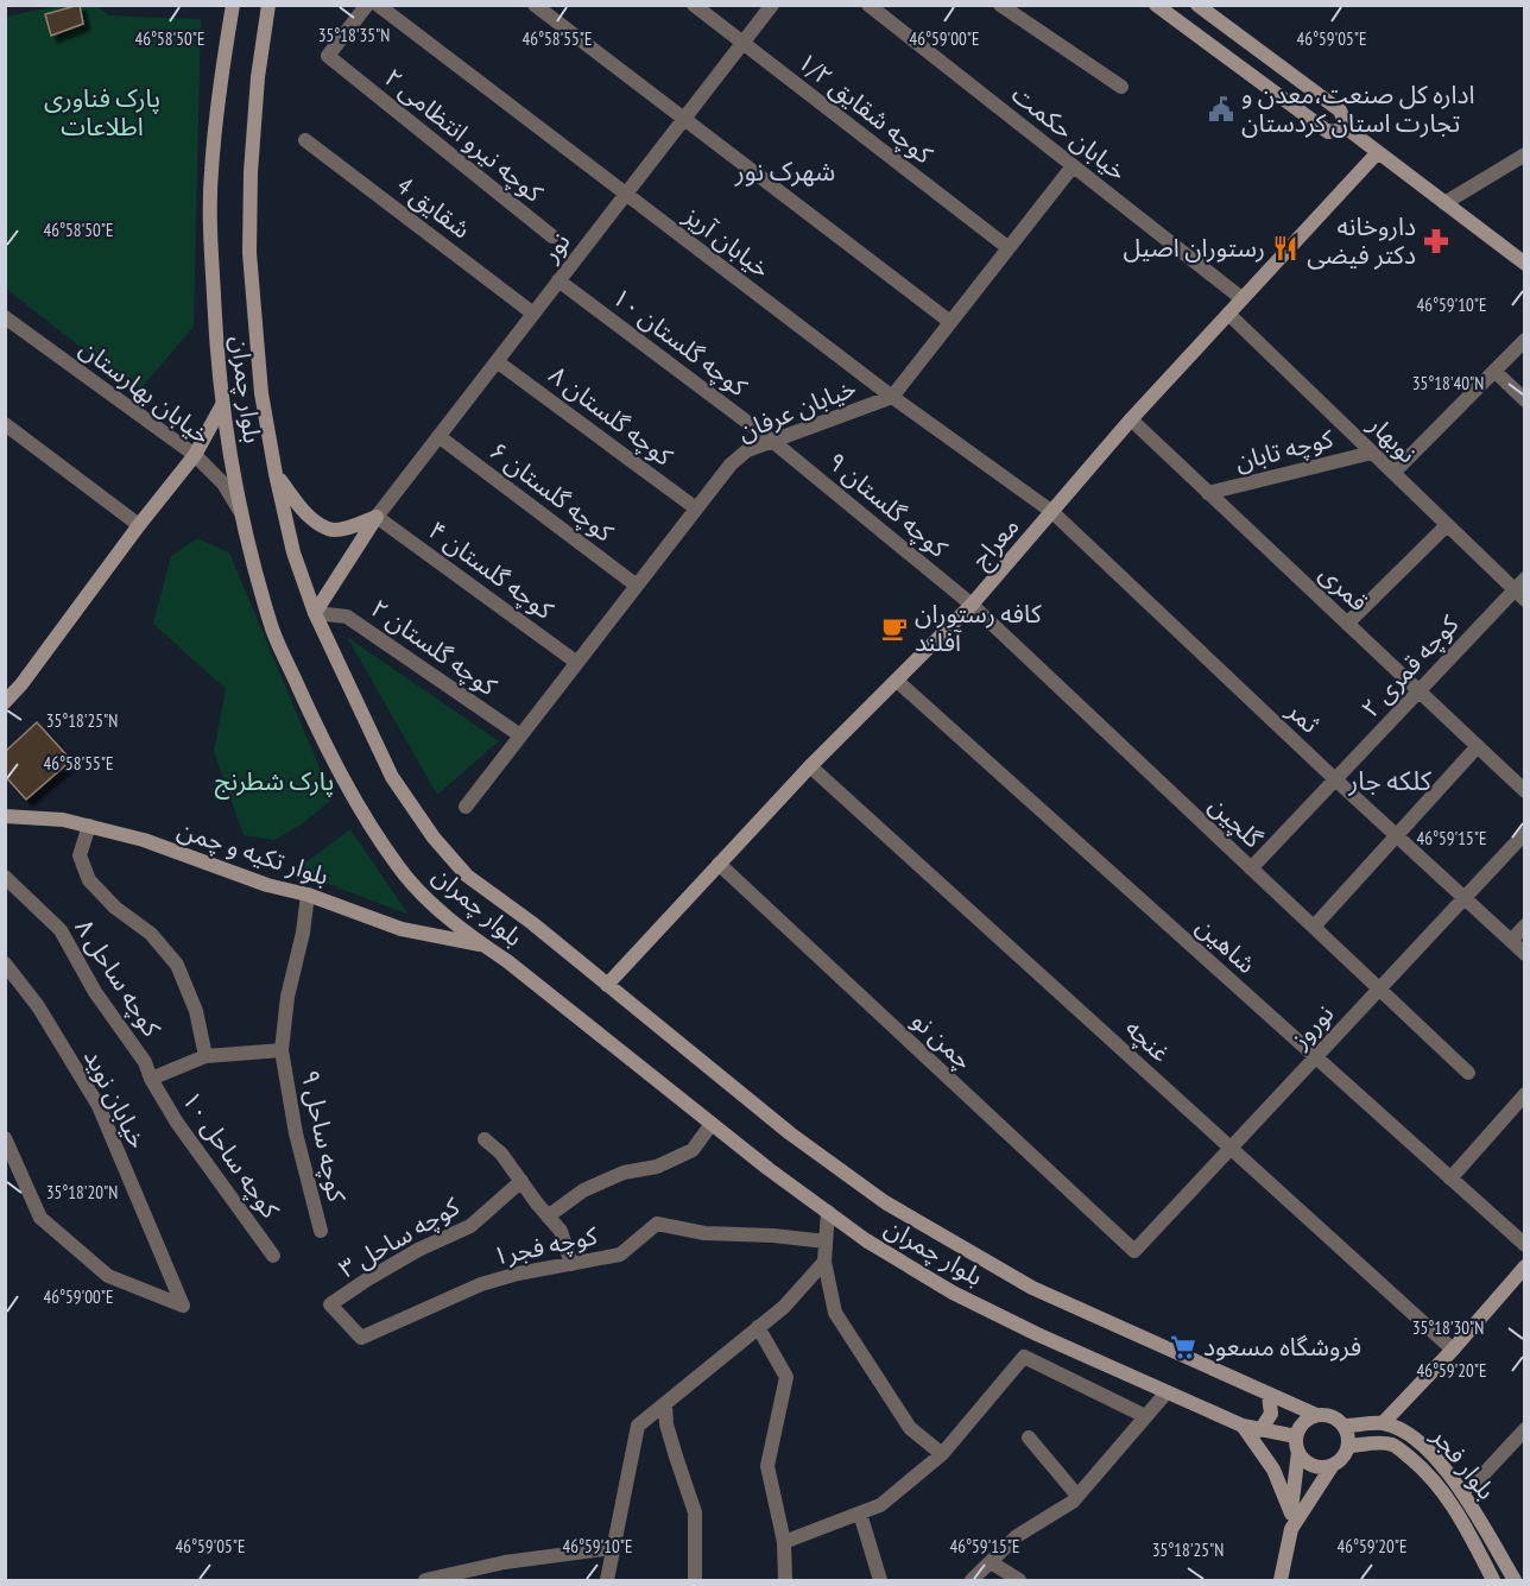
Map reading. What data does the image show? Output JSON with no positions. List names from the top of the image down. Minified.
{"streets":{"main road":["بلوار چمران","معراج","بلوار تکیه و چمن","بلوار فجر"],"street":["کوچه شقایق ۱/۲","خیابان حکمت","کوچه نیرو انتظامی ۲","شقایق 4","خیابان آریز","نور","کوچه گلستان ۱۰","خیابان بهارستان","خیابان عرفان","کوچه گلستان ۸","نوبهار","کوچه تابان","کوچه گلستان ۶","کوچه گلستان ۹","کوچه گلستان ۴","قمری","کوچه گلستان ۲","کوچه قمری ۲","ثمر","گلچین","شاهین","کوچه ساحل ۸","نوروز","چمن نو","غنچه","خیابان نوید","کوچه ساحل ۹","کوچه ساحل ۱۰","کوچه ساحل ۳","کوچه فجر۱"]},"crossings":[["کوچه شقایق ۱/۲","نور"],["کوچه شقایق ۱/۲","خیابان عرفان"],["خیابان حکمت","خیابان عرفان"],["خیابان حکمت","معراج"],["شقایق 4","نور"],["خیابان آریز","نور"],["خیابان آریز","خیابان عرفان"],["خیابان آریز","معراج"],["خیابان آریز","ثمر"],["نور","کوچه گلستان ۱۰"],["نور","کوچه گلستان ۸"],["نور","کوچه گلستان ۶"],["نور","کوچه گلستان ۴"],["کوچه گلستان ۱۰","خیابان عرفان"],["کوچه گلستان ۱۰","کوچه گلستان ۹"],["بلوار چمران","خیابان بهارستان"],["بلوار چمران","معراج"],["بلوار چمران","کوچه گلستان ۲"],["بلوار چمران","بلوار تکیه و چمن"],["بلوار چمران","بلوار فجر"],["خیابان عرفان","کوچه گلستان ۸"],["خیابان عرفان","کوچه گلستان ۶"],["خیابان عرفان","کوچه گلستان ۹"],["خیابان عرفان","کوچه گلستان ۴"],["خیابان عرفان","کوچه گلستان ۲"],["نوبهار","کوچه تابان"],["نوبهار","معراج"],["نوبهار","کوچه قمری ۲"],["کوچه تابان","قمری"],["کوچه گلستان ۹","معراج"],["کوچه گلستان ۹","گلچین"],["معراج","قمری"],["معراج","ثمر"],["معراج","گلچین"],["معراج","شاهین"],["معراج","چمن نو"],["معراج","غنچه"],["قمری","کوچه قمری ۲"],["کوچه قمری ۲","ثمر"],["کوچه قمری ۲","گلچین"],["ثمر","نوروز"],["گلچین","نوروز"],["بلوار تکیه و چمن","کوچه ساحل ۹"],["شاهین","نوروز"],["کوچه ساحل ۸","کوچه ساحل ۱۰"],["نوروز","چمن نو"],["نوروز","غنچه"],["کوچه ساحل ۳","کوچه فجر۱"]],"districts":["شهرک نور","کلکه جار"],"parks":["پارک فناوری اطلاعات","پارک شطرنج"],"places":{"public building":["اداره کل صنعت،معدن و تجارت استان کردستان"],"pharmacy":["داروخانه دکتر فیضی"],"restaurant":["رستوران اصیل"],"cafe":["کافه رستوران آفلند"],"supermarket":["فروشگاه مسعود"]},"coordinates":["35°18'35\"N","46°58'50\"E","46°58'55\"E","46°59'05\"E","46°59'00\"E","46°59'10\"E","35°18'40\"N","35°18'25\"N","46°59'15\"E","35°18'20\"N","35°18'30\"N","46°59'20\"E"]}
